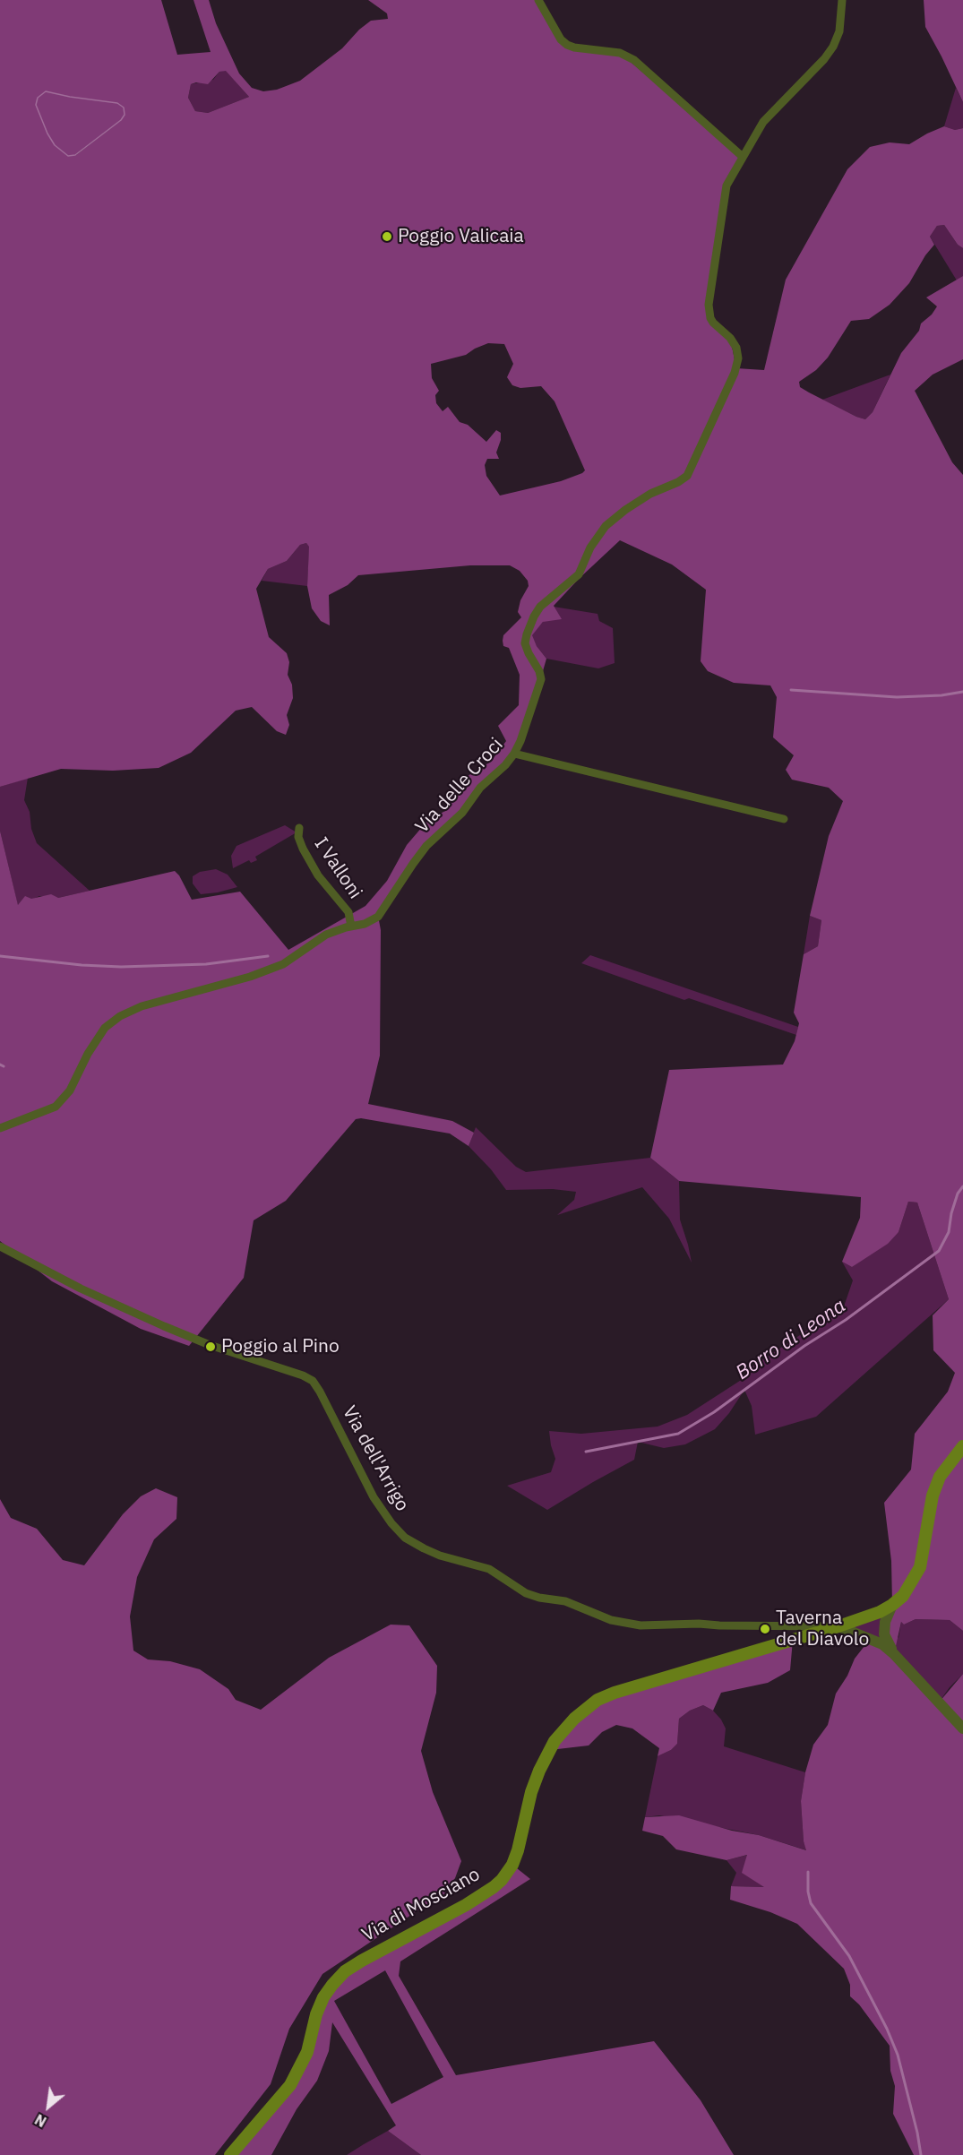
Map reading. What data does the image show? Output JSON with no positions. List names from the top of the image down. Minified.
{"streets":{"main road":["Via di Mosciano"],"street":["Via delle Croci","I Valloni","Via dell'Arrigo"]},"crossings":[["Via delle Croci","I Valloni"],["Via dell'Arrigo","Via di Mosciano"]],"water":["Borro di Leona"],"places":["Poggio Valicaia","Poggio al Pino","Taverna del Diavolo"],"north":"bottom left"}
